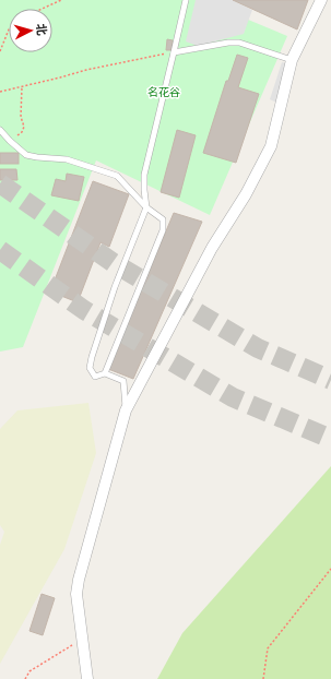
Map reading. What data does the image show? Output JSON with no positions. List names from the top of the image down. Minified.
{"parks":["名花谷"],"north":"right"}
